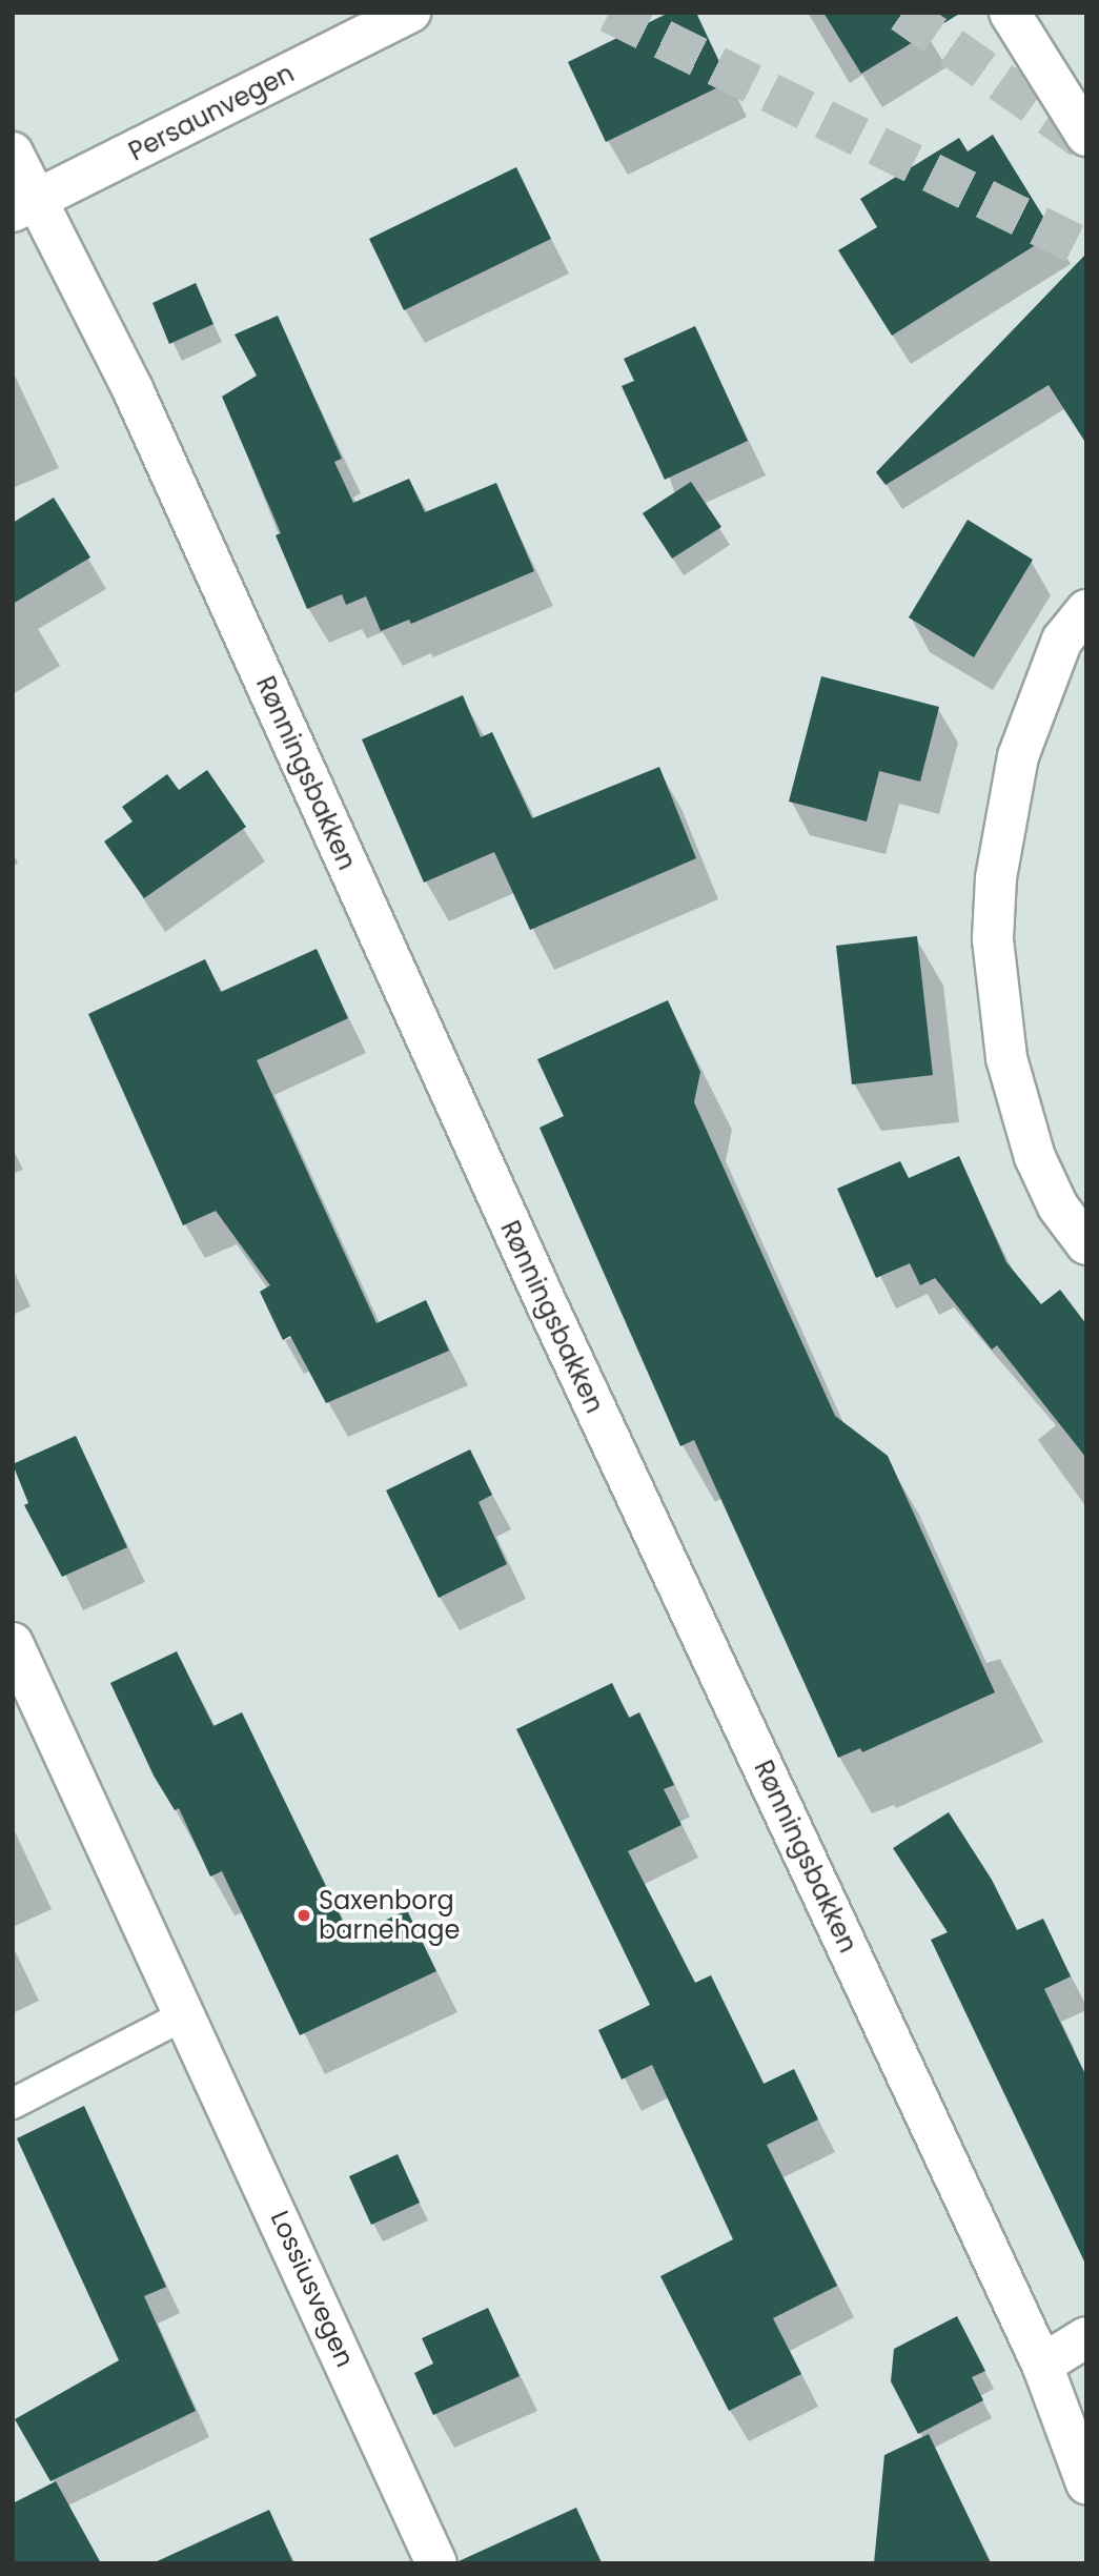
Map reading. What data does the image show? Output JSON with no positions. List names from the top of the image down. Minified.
{"streets":{"street":["Persaunvegen","Rønningsbakken","Lossiusvegen"]},"crossings":[["Persaunvegen","Rønningsbakken"]],"places":["Saxenborg barnehage"]}
